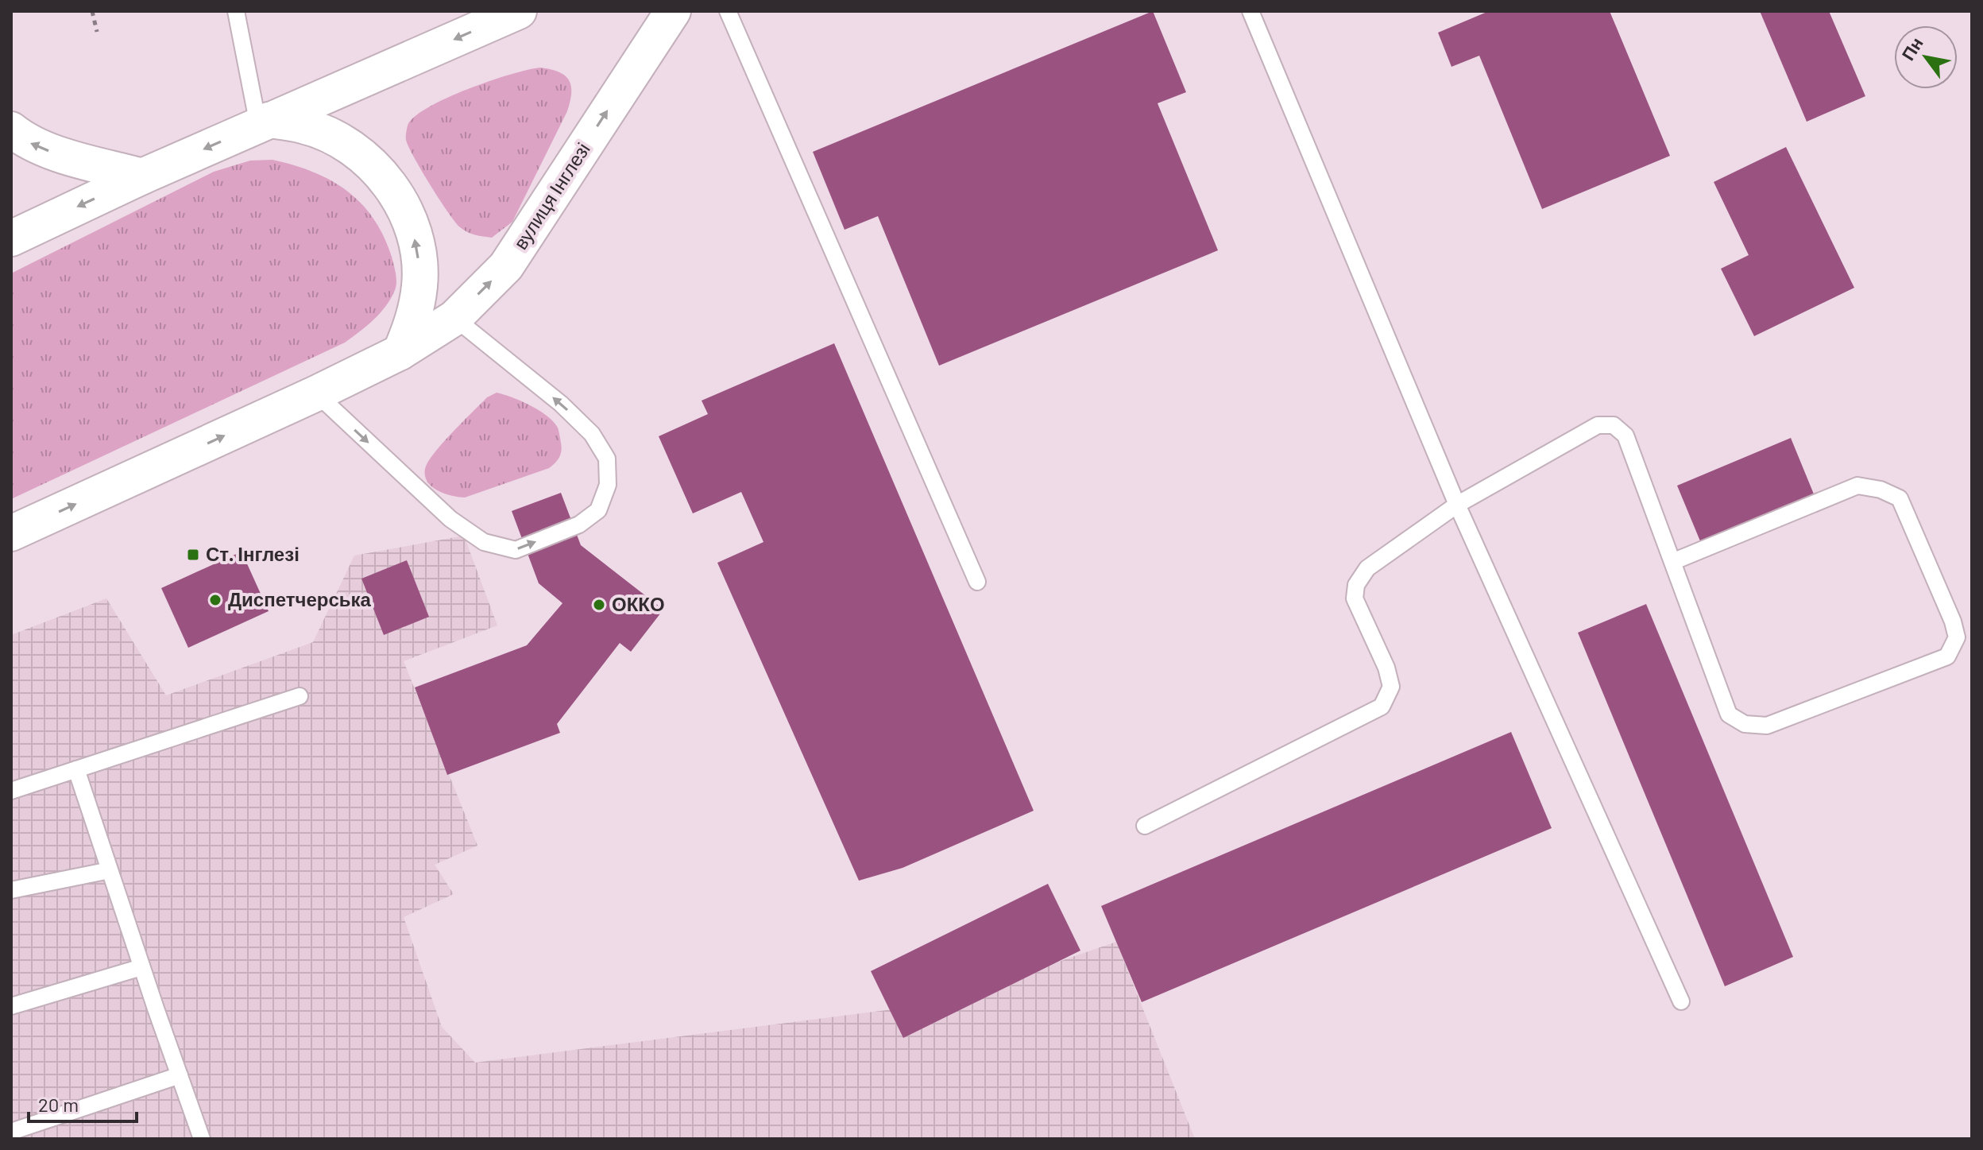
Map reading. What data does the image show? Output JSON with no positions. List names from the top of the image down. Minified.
{"streets":{"main road":["вулиця Інглезі"]},"places":{"transit":["Ст. Інглезі"],"other":["Диспетчерська","ОККО"]},"scale_bar":"20 m","north":"top left"}
